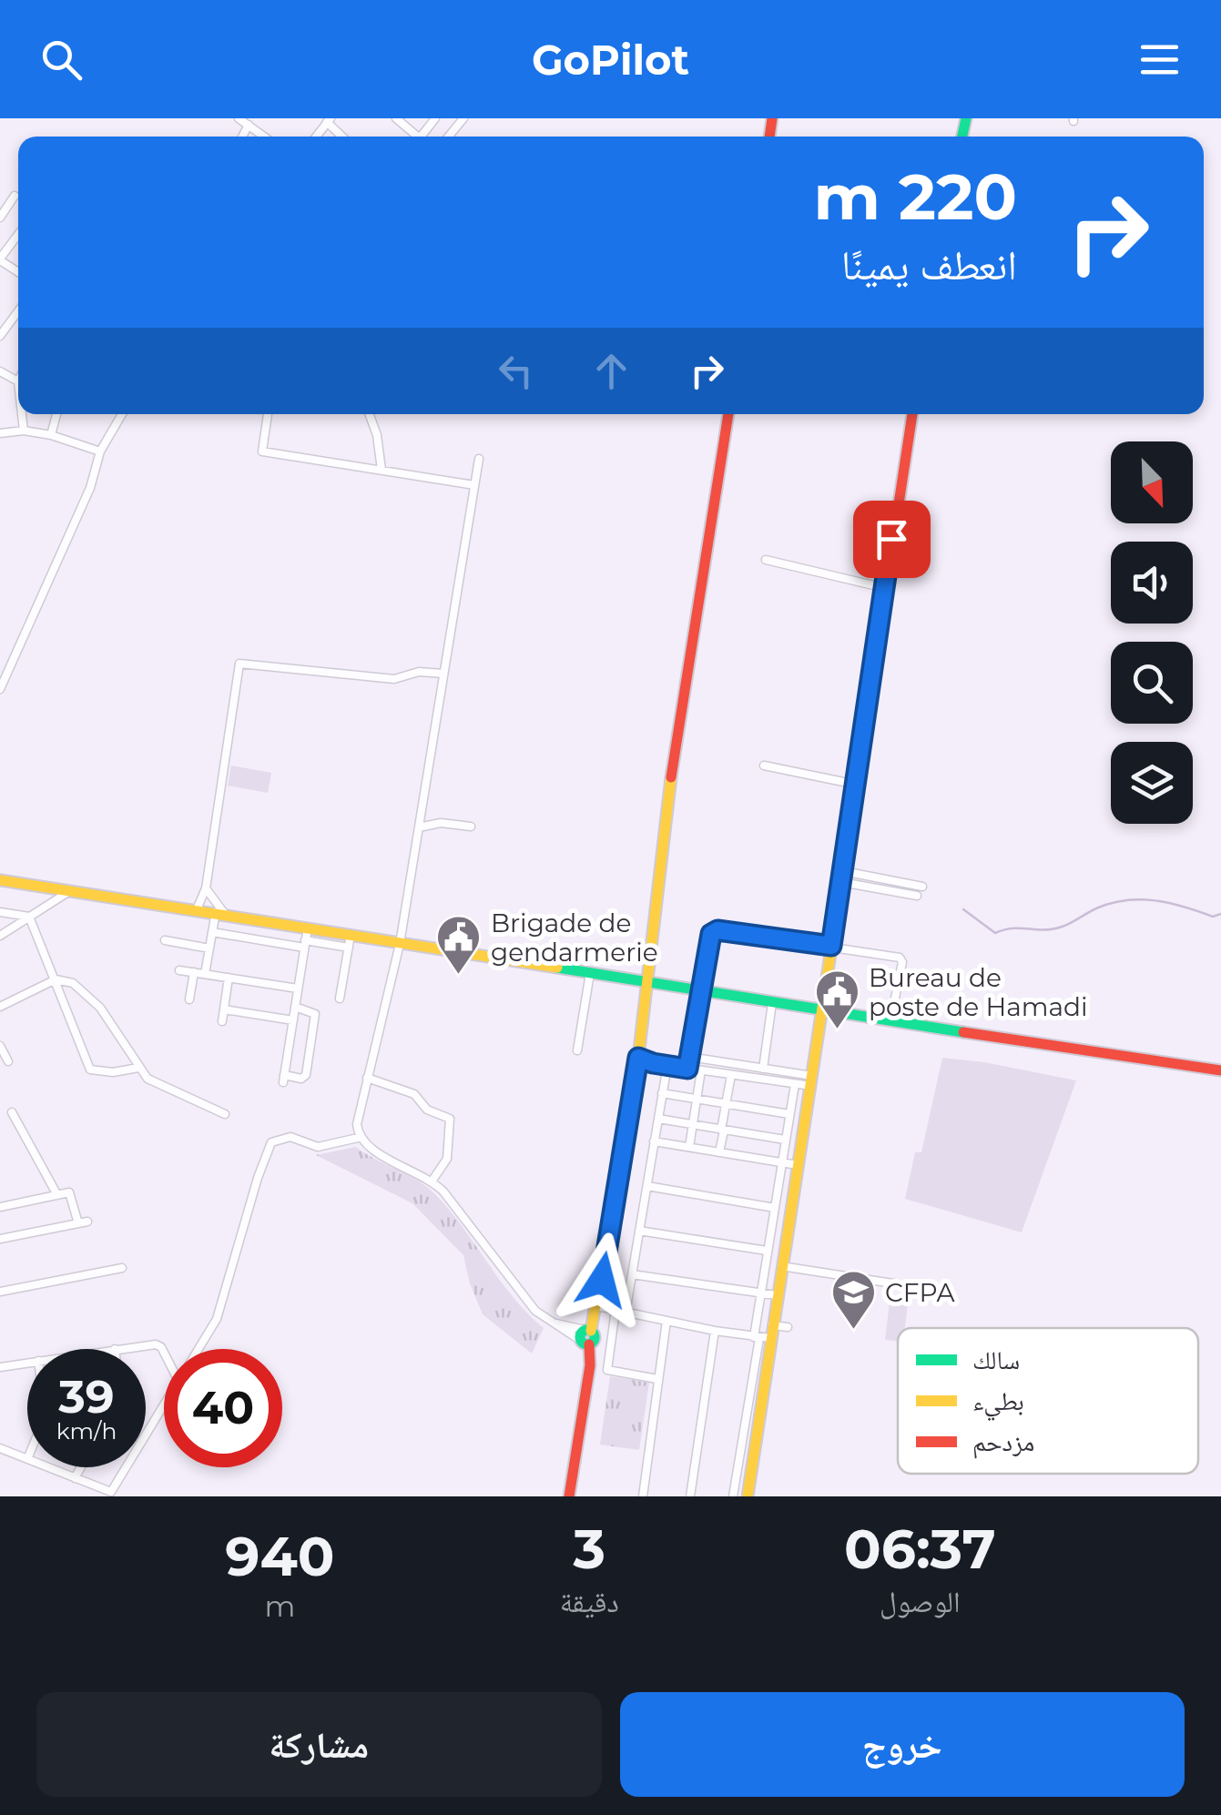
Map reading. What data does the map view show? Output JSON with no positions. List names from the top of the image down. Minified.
{"places":{"public building":["Brigade de gendarmerie","Bureau de poste de Hamadi"],"school or university":["CFPA"]},"legend":["سالك","بطيء","مزدحم"],"north":"bottom right","page":{"header":"GoPilot","turn":["220 m","انعطف يمينًا"],"speed":"39 km/h","limit":"40","eta":["06:37","الوصول","3","دقيقة","940","m"],"buttons":["خروج","مشاركة"]}}
